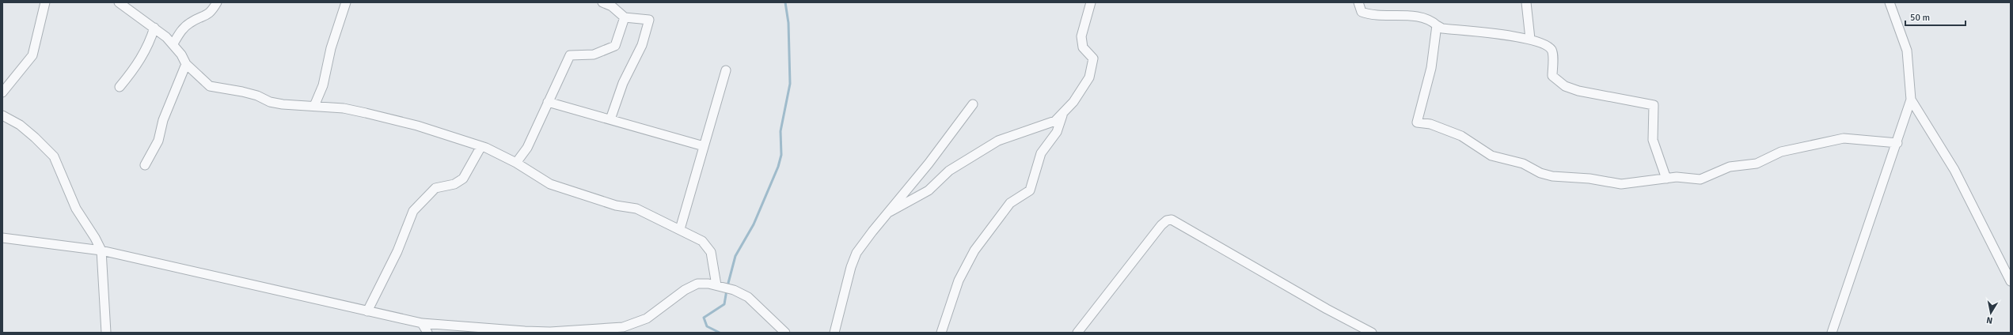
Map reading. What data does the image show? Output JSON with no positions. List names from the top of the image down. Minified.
{"scale_bar":"50 m","north":"bottom"}
